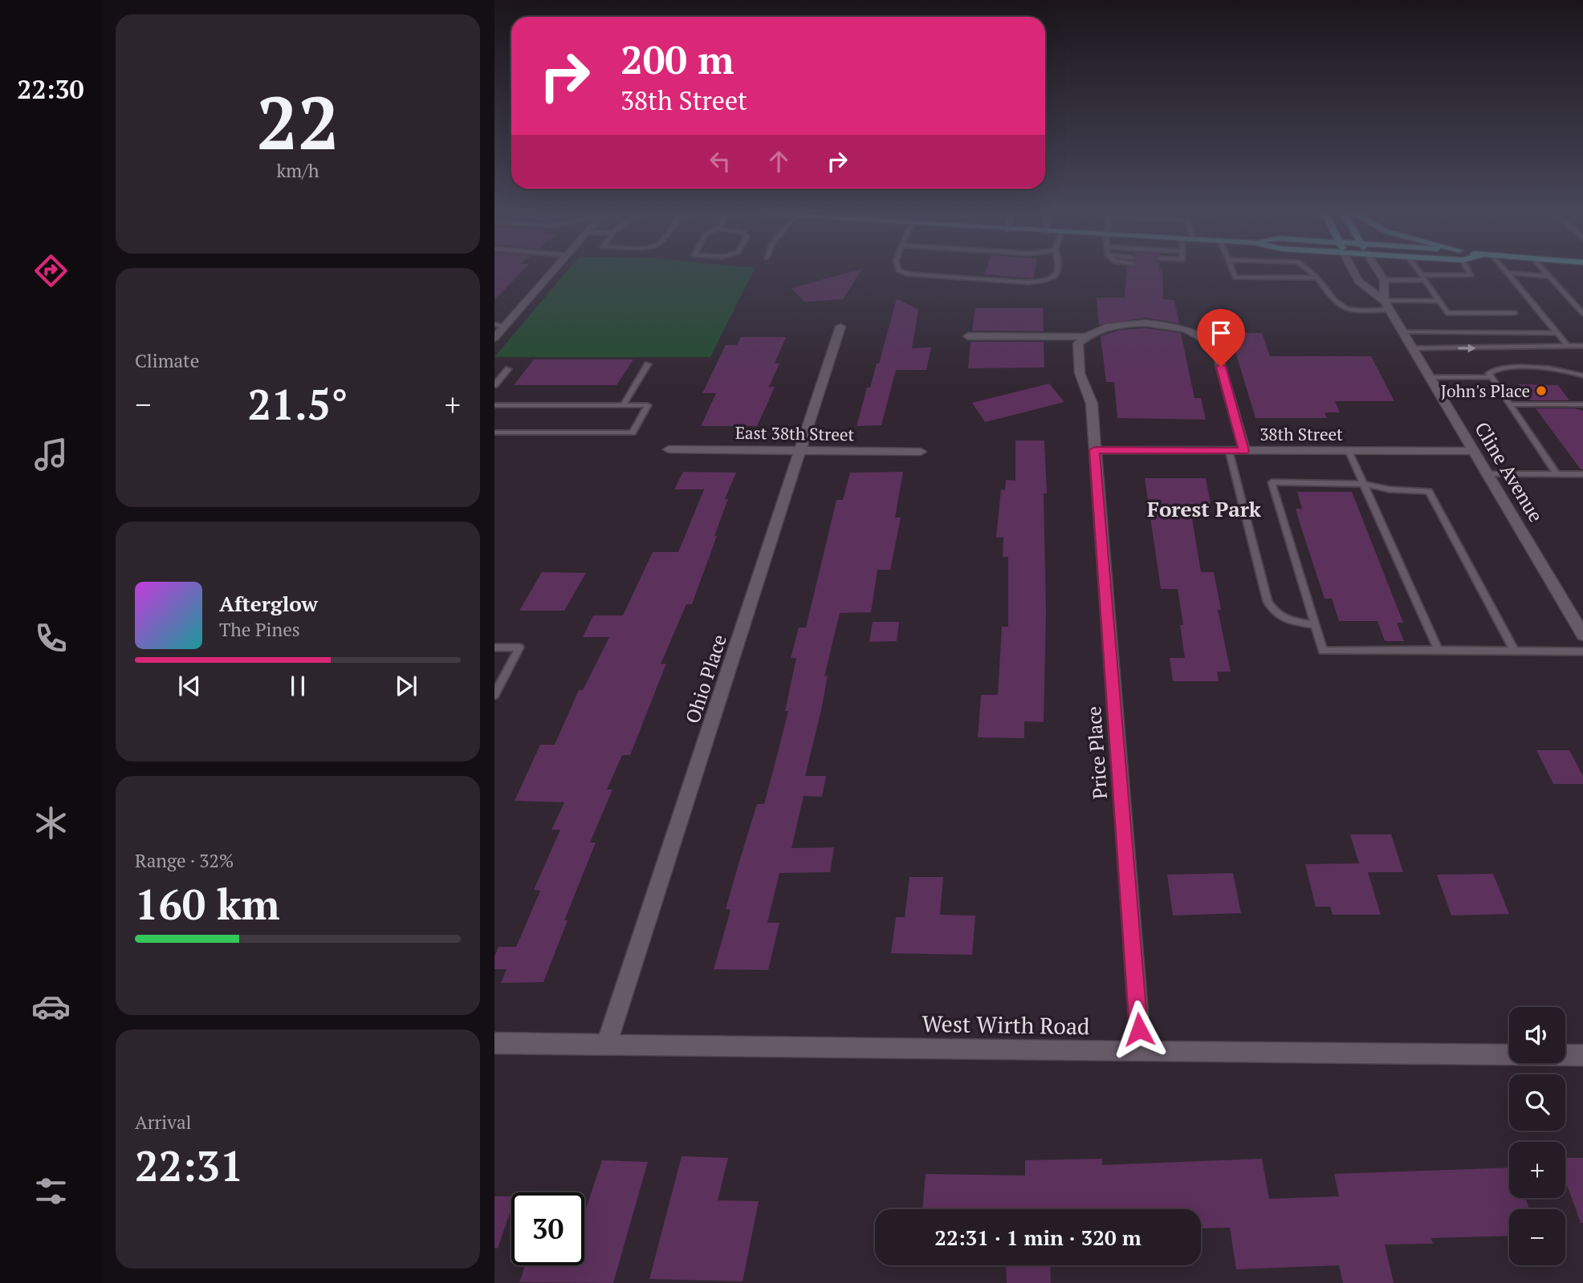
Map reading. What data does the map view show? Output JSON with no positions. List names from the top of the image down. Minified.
{"streets":{"street":["East 38th Street","38th Street","Cline Avenue","Ohio Place","Price Place","West Wirth Road"]},"crossings":[["East 38th Street","Ohio Place"],["38th Street","Cline Avenue"],["38th Street","Price Place"],["Ohio Place","West Wirth Road"],["Price Place","West Wirth Road"]],"districts":["Forest Park"],"places":["John's Place"],"page":{"tabs":"22:30","tile":[["22","km/h"],"Climate",["Range · 32%","160 km"],["Arrival","22:31"]],"turn":["200 m","38th Street"],"heat":["−","21.5°","+"],"song":["Afterglow","The Pines"],"map_buttons":["+","−"],"limit":"30","trip":"22:31 · 1 min · 320 m"}}
